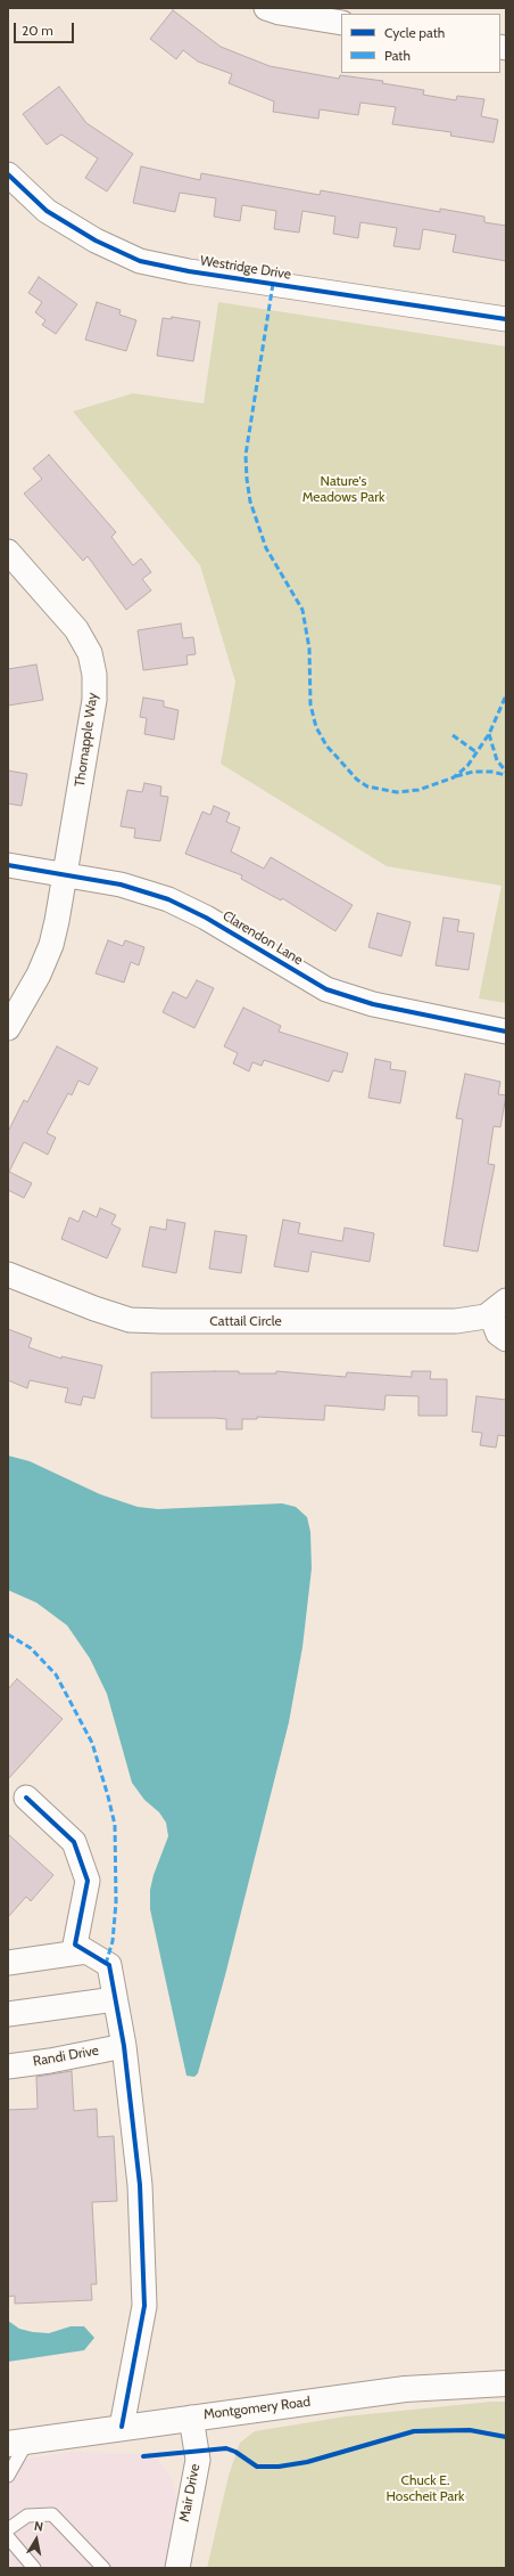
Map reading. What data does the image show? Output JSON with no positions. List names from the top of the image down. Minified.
{"streets":{"street":["Westridge Drive","Thornapple Way","Clarendon Lane","Cattail Circle","Randi Drive","Montgomery Road","Mair Drive"]},"crossings":[["Thornapple Way","Clarendon Lane"],["Montgomery Road","Mair Drive"]],"parks":["Nature's Meadows Park","Chuck E. Hoscheit Park"],"legend":["Cycle path","Path"],"scale_bar":"20 m","north":"top"}
